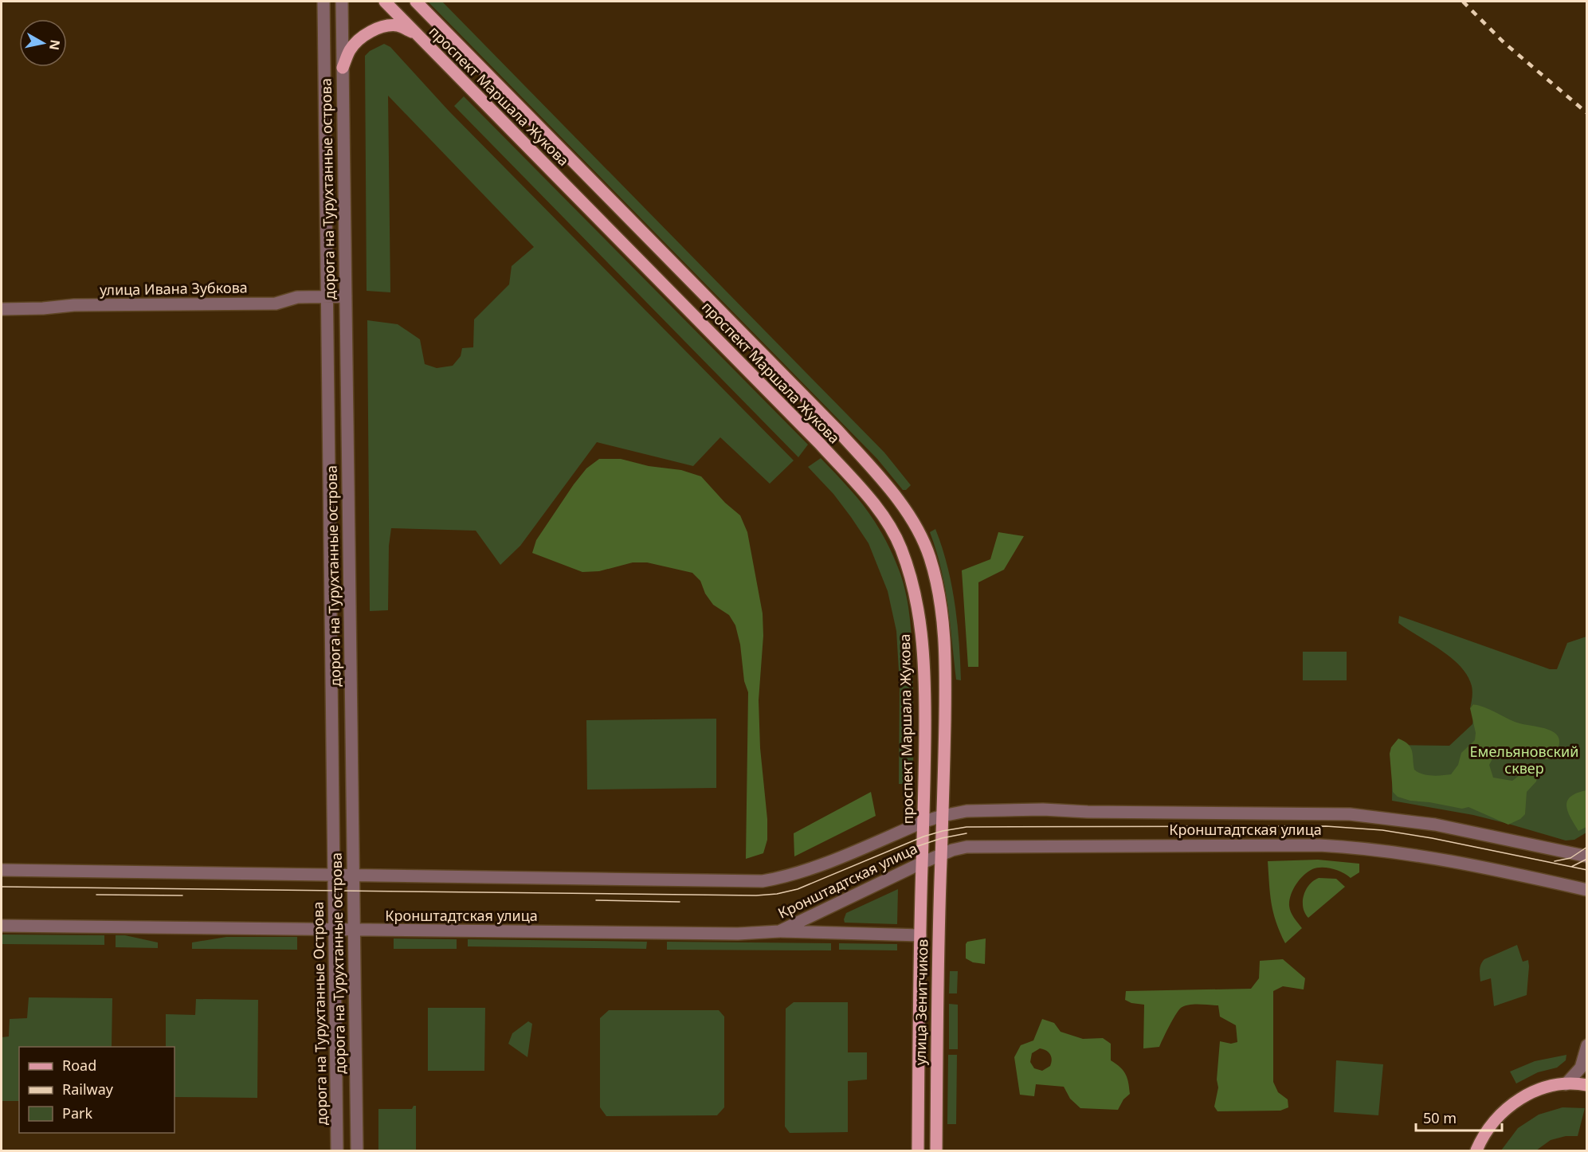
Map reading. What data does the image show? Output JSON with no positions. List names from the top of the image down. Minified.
{"streets":{"main road":["проспект Маршала Жукова","улица Зенитчиков"],"street":["дорога на Турухтанные острова","улица Ивана Зубкова","Кронштадтская улица","дорога на Турухтанные Острова"]},"crossings":[["проспект Маршала Жукова","Кронштадтская улица"],["проспект Маршала Жукова","улица Зенитчиков"],["дорога на Турухтанные острова","улица Ивана Зубкова"],["дорога на Турухтанные острова","Кронштадтская улица"],["дорога на Турухтанные острова","дорога на Турухтанные Острова"],["Кронштадтская улица","улица Зенитчиков"],["Кронштадтская улица","дорога на Турухтанные Острова"]],"parks":["Емельяновский сквер"],"legend":["Road","Railway","Park"],"scale_bar":"50 m","north":"right"}
